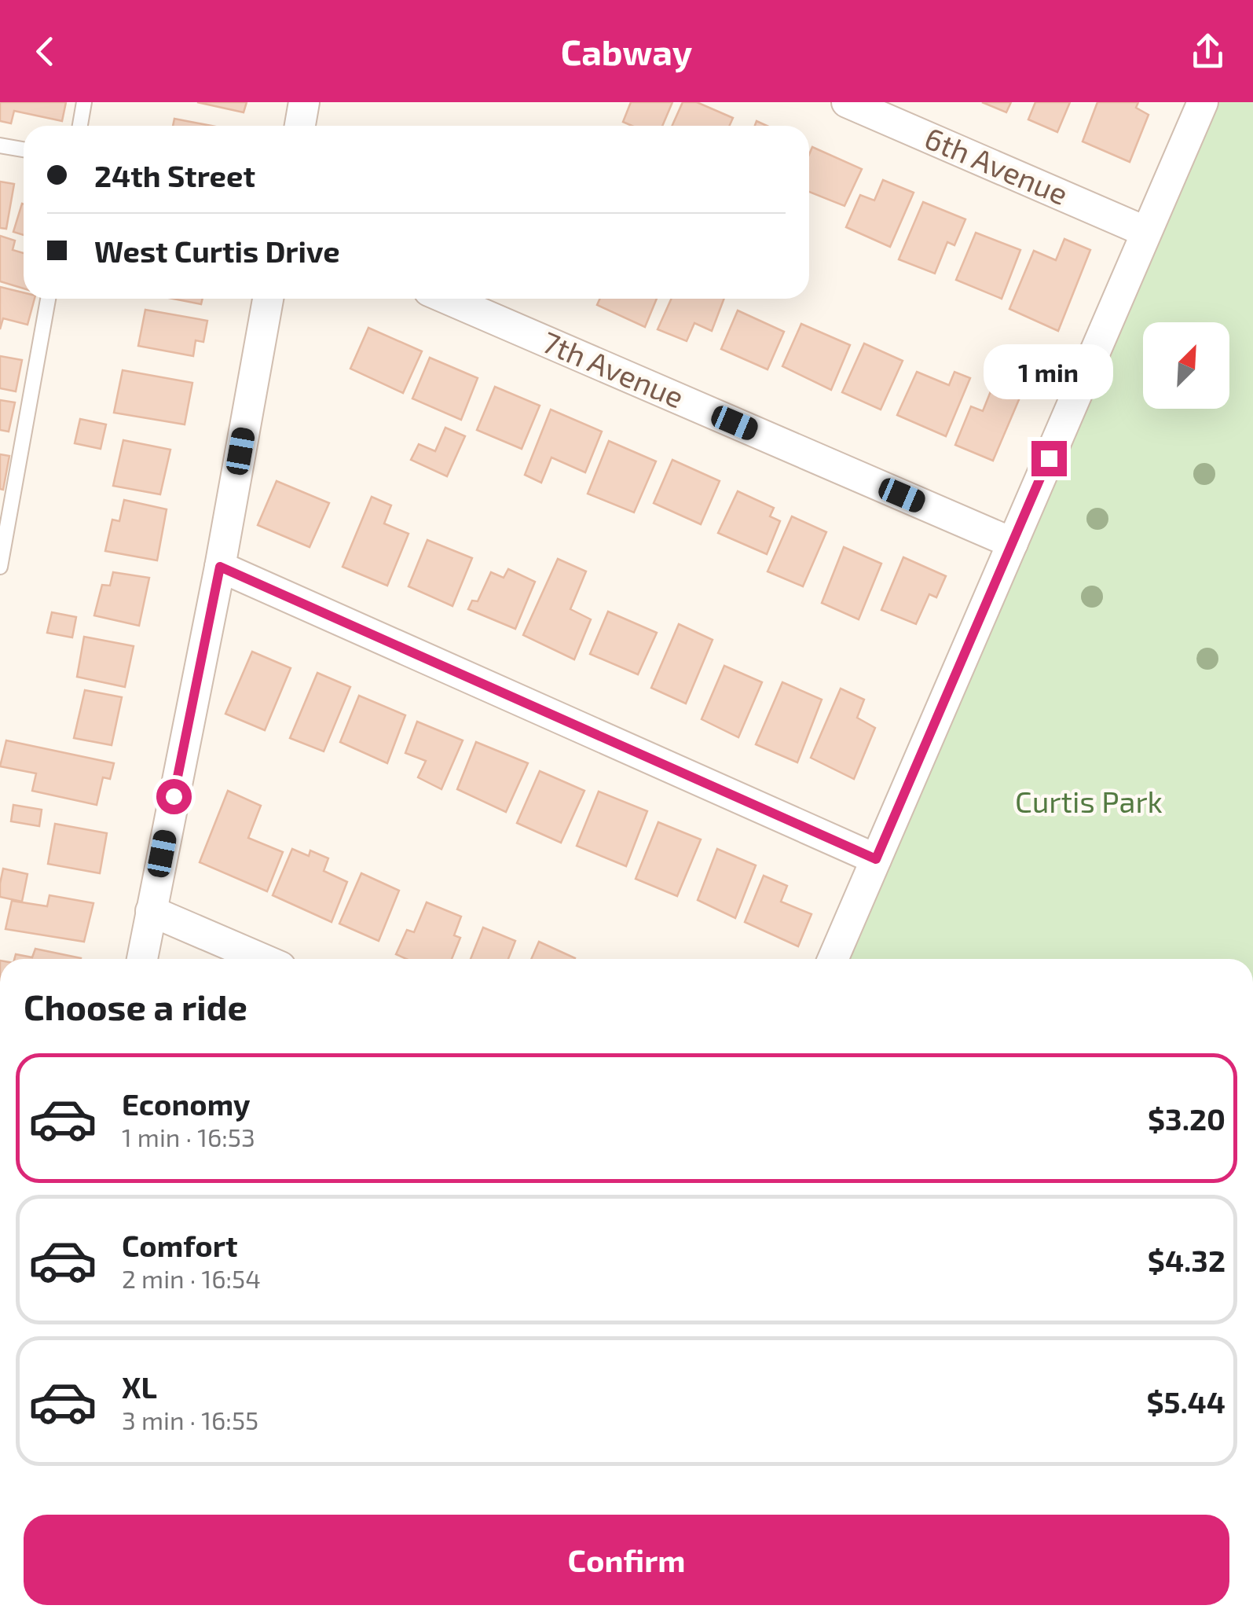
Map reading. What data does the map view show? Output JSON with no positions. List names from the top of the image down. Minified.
{"streets":{"street":["6th Avenue","7th Avenue"]},"parks":["Curtis Park"],"north":"top right","page":{"header":"Cabway","banner":["24th Street","West Curtis Drive"],"bubble":"1 min","heading":"Choose a ride","list":[{"name":"Economy","note":"1 min · 16:53","value":"$3.20"},{"name":"Comfort","note":"2 min · 16:54","value":"$4.32"},{"name":"XL","note":"3 min · 16:55","value":"$5.44"}],"buttons":"Confirm"}}
